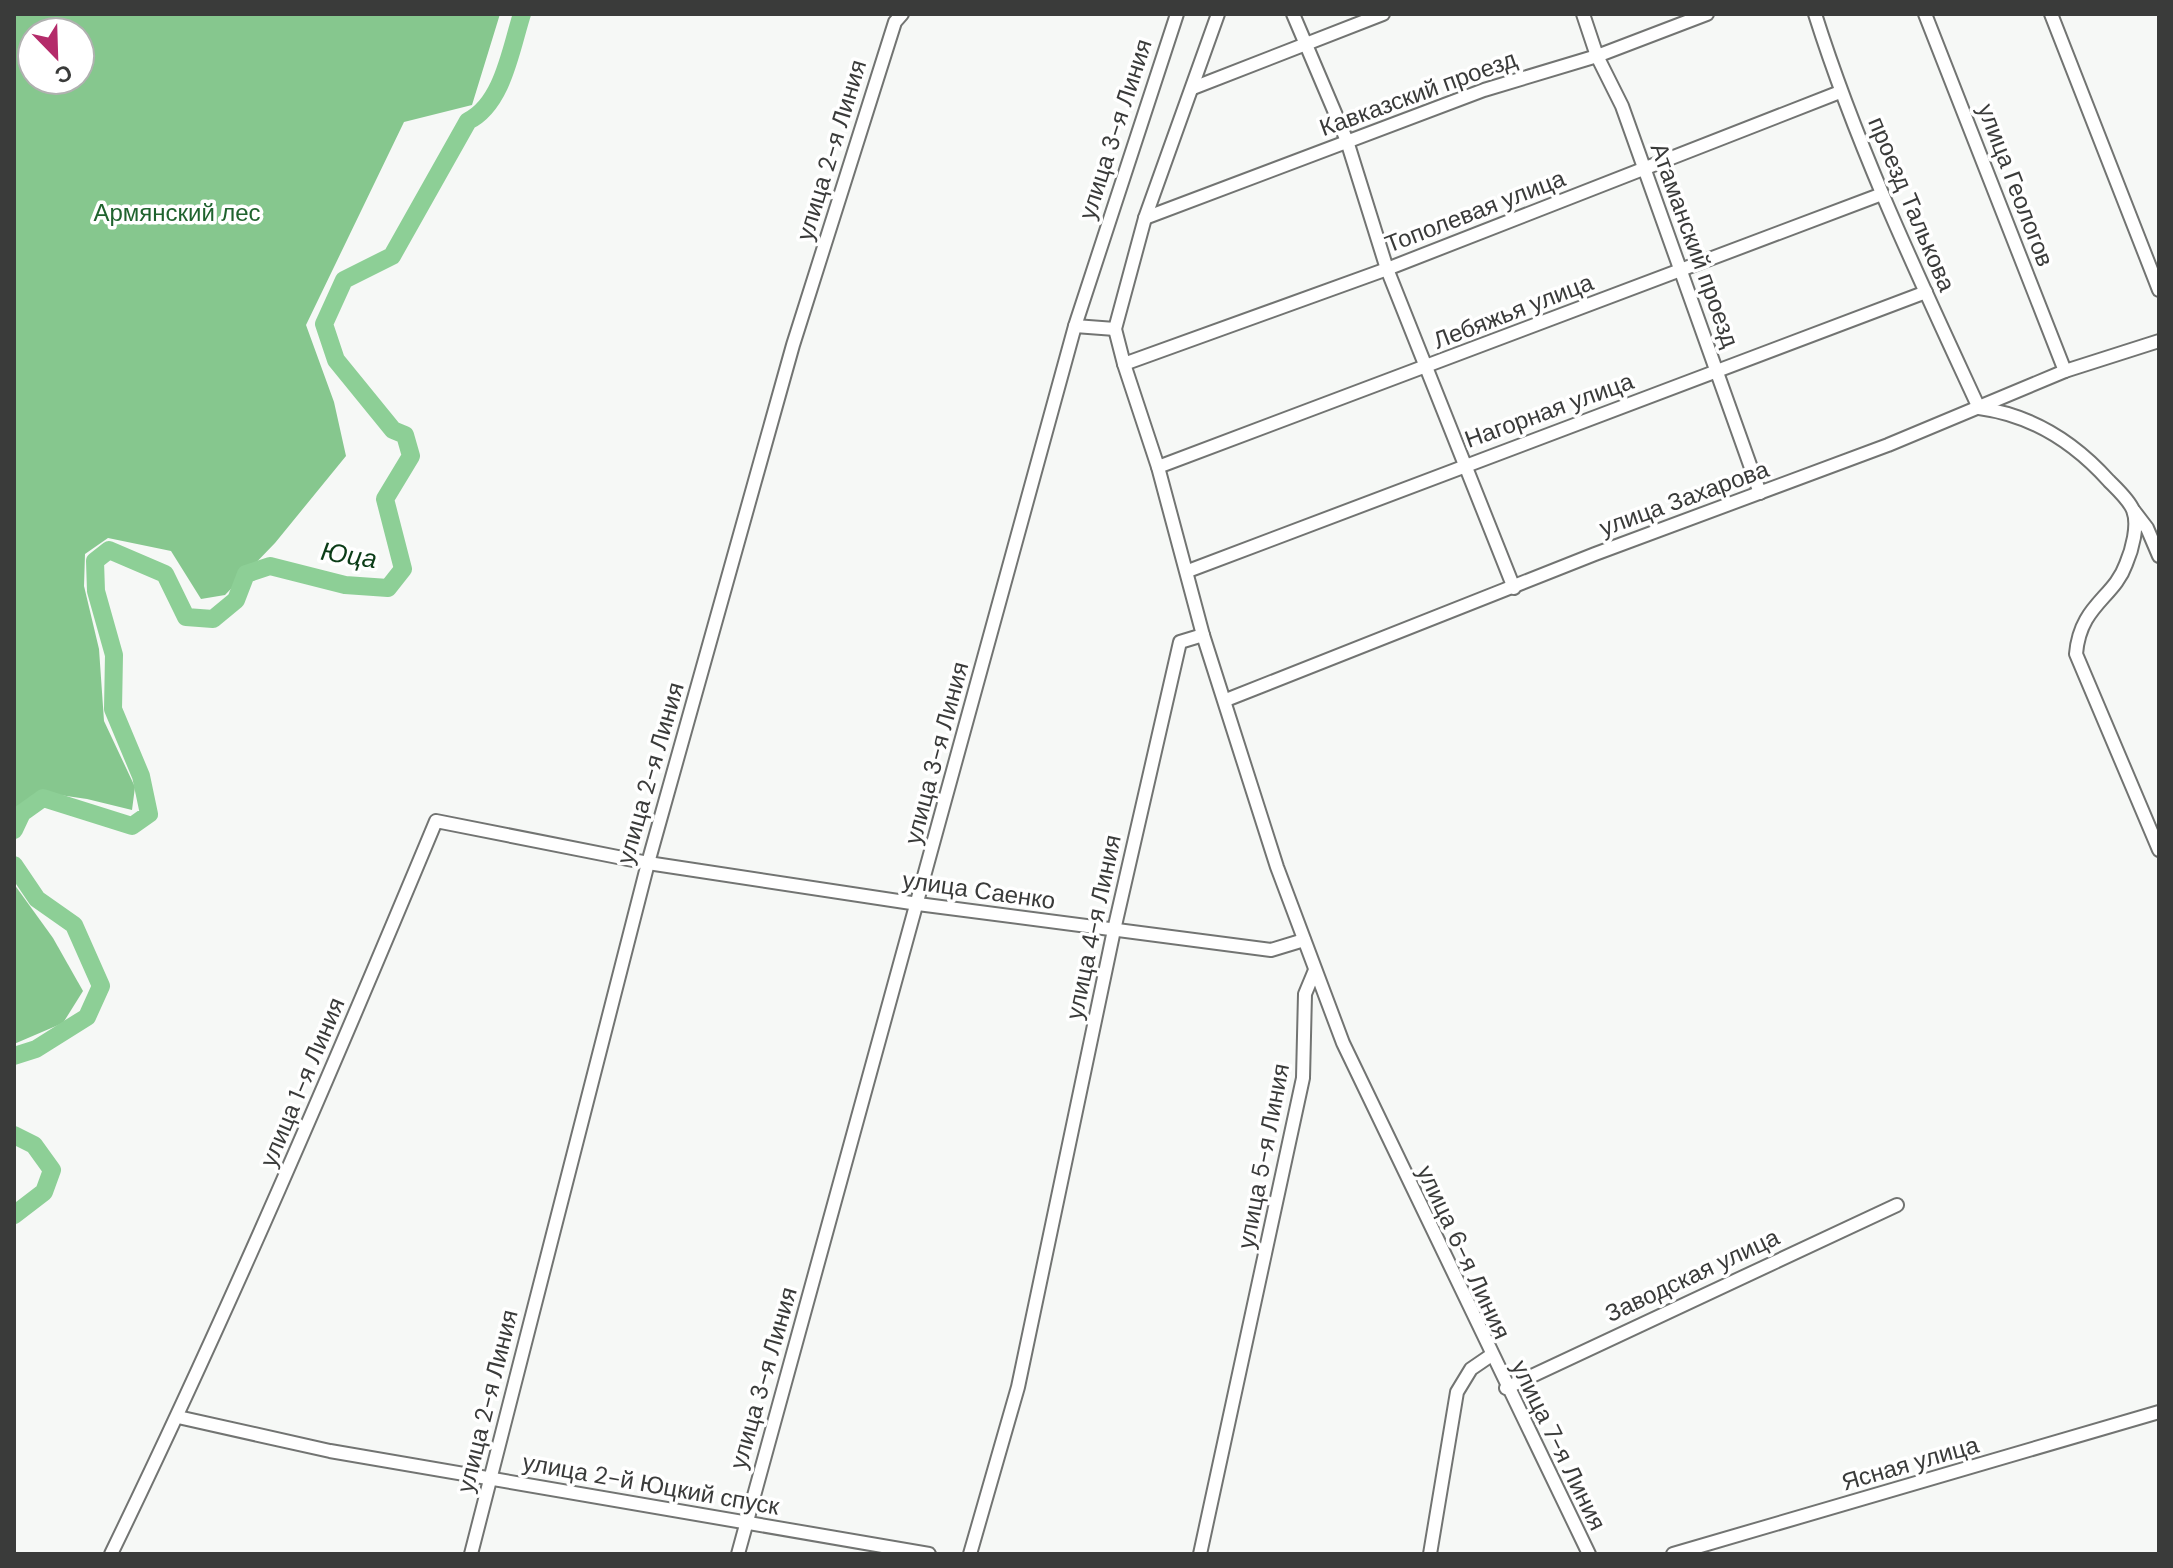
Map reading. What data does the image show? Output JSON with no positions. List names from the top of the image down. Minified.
{"streets":{"street":["Кавказский проезд","улица 3-я Линия","улица 2-я Линия","улица Геологов","проезд Талькова","Тополевая улица","Атаманский проезд","Лебяжья улица","Нагорная улица","улица Захарова","улица Саенко","улица 4-я Линия","улица 1-я Линия","улица 5-я Линия","улица 6-я Линия","Заводская улица","улица 7-я Линия","Ясная улица","улица 2-й Юцкий спуск"]},"crossings":[["Кавказский проезд","Атаманский проезд"],["улица 3-я Линия","улица Саенко"],["улица 3-я Линия","улица 2-й Юцкий спуск"],["улица 2-я Линия","улица Саенко"],["улица 2-я Линия","улица 1-я Линия"],["улица 2-я Линия","улица 2-й Юцкий спуск"],["улица Геологов","улица Захарова"],["проезд Талькова","Тополевая улица"],["проезд Талькова","Лебяжья улица"],["проезд Талькова","Нагорная улица"],["проезд Талькова","улица Захарова"],["Тополевая улица","Атаманский проезд"],["Атаманский проезд","Лебяжья улица"],["Атаманский проезд","Нагорная улица"],["Атаманский проезд","улица Захарова"],["улица Саенко","улица 4-я Линия"],["улица Саенко","улица 1-я Линия"],["улица 1-я Линия","улица 2-й Юцкий спуск"],["улица 5-я Линия","улица 6-я Линия"],["улица 6-я Линия","улица 7-я Линия"],["Заводская улица","улица 7-я Линия"]],"water":["Юца"],"parks":["Армянский лес"],"north":"bottom right"}
